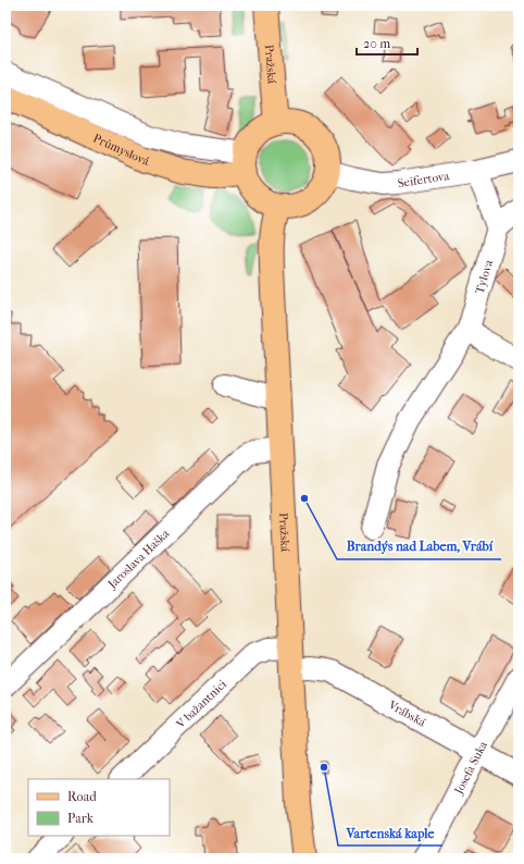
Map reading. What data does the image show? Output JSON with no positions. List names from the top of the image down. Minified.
{"streets":{"main road":["Pražská","Průmyslová"],"street":["Seifertova","Tylova","Jaroslava Haška","V bažantnici","Vrábská","Josefa Suka"]},"crossings":[["Pražská","Průmyslová"],["Pražská","Seifertova"],["Pražská","Jaroslava Haška"],["Pražská","V bažantnici"],["Pražská","Vrábská"],["Průmyslová","Seifertova"],["V bažantnici","Vrábská"],["Vrábská","Josefa Suka"]],"places":["Brandýs nad Labem, Vrábí","Vartenská kaple"],"legend":["Road","Park"],"scale_bar":"20 m"}
